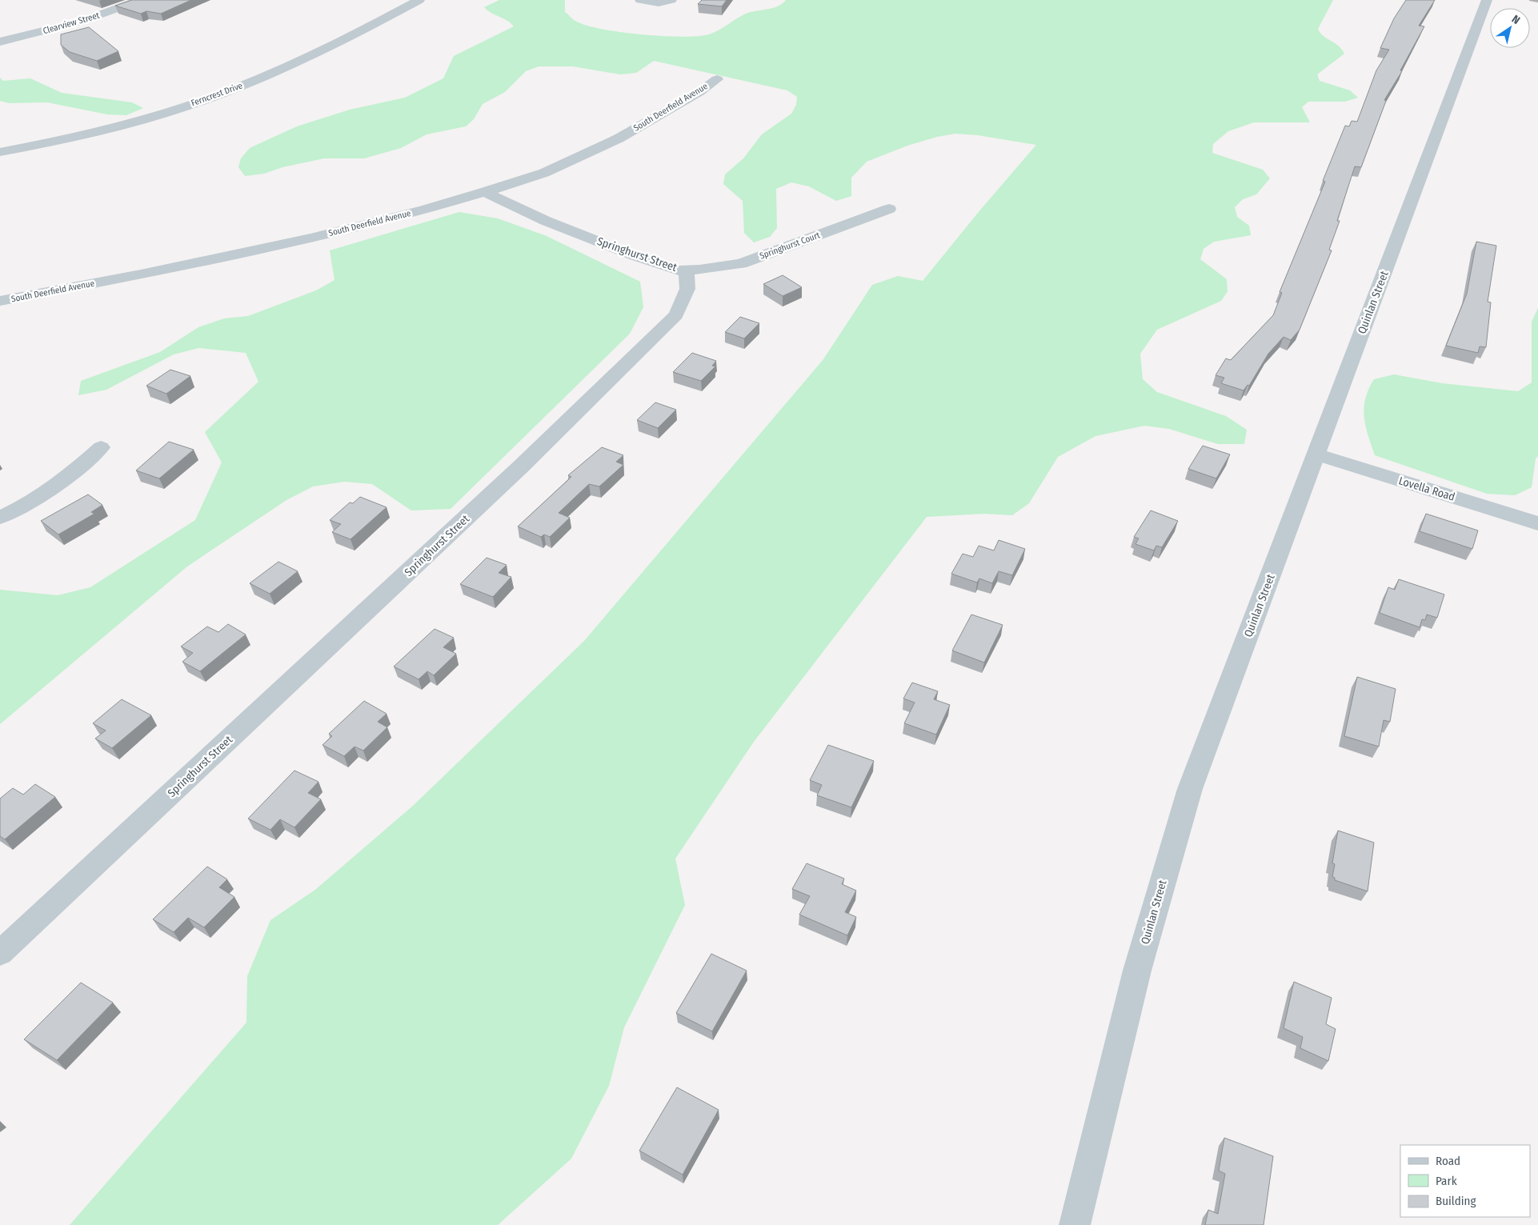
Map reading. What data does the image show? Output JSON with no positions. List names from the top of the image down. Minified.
{"streets":{"street":["Clearview Street","Ferncrest Drive","South Deerfield Avenue","Springhurst Court","Springhurst Street","Quinlan Street","Lovella Road"]},"crossings":[["South Deerfield Avenue","Springhurst Street"],["Springhurst Court","Springhurst Street"],["Quinlan Street","Lovella Road"]],"legend":["Road","Park","Building"],"north":"top right"}
